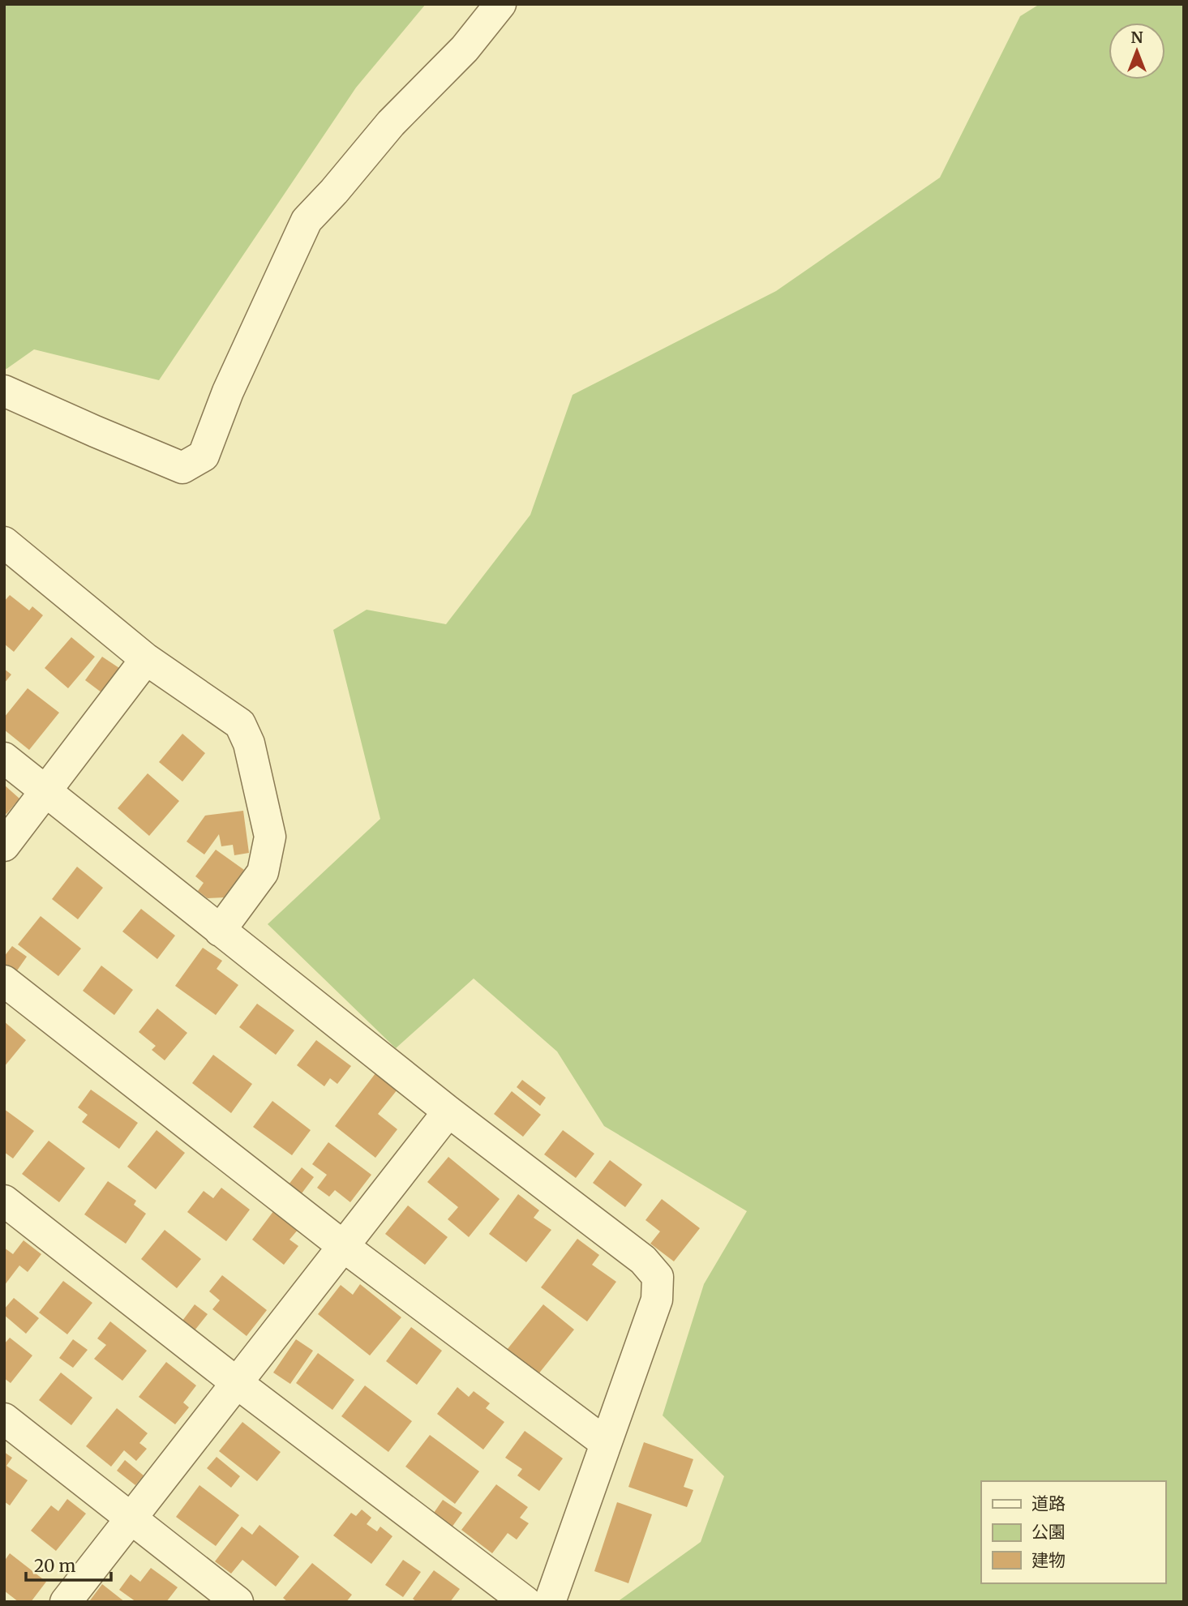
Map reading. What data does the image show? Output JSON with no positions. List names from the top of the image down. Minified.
{"legend":["道路","公園","建物"],"scale_bar":"20 m","north":"top"}
